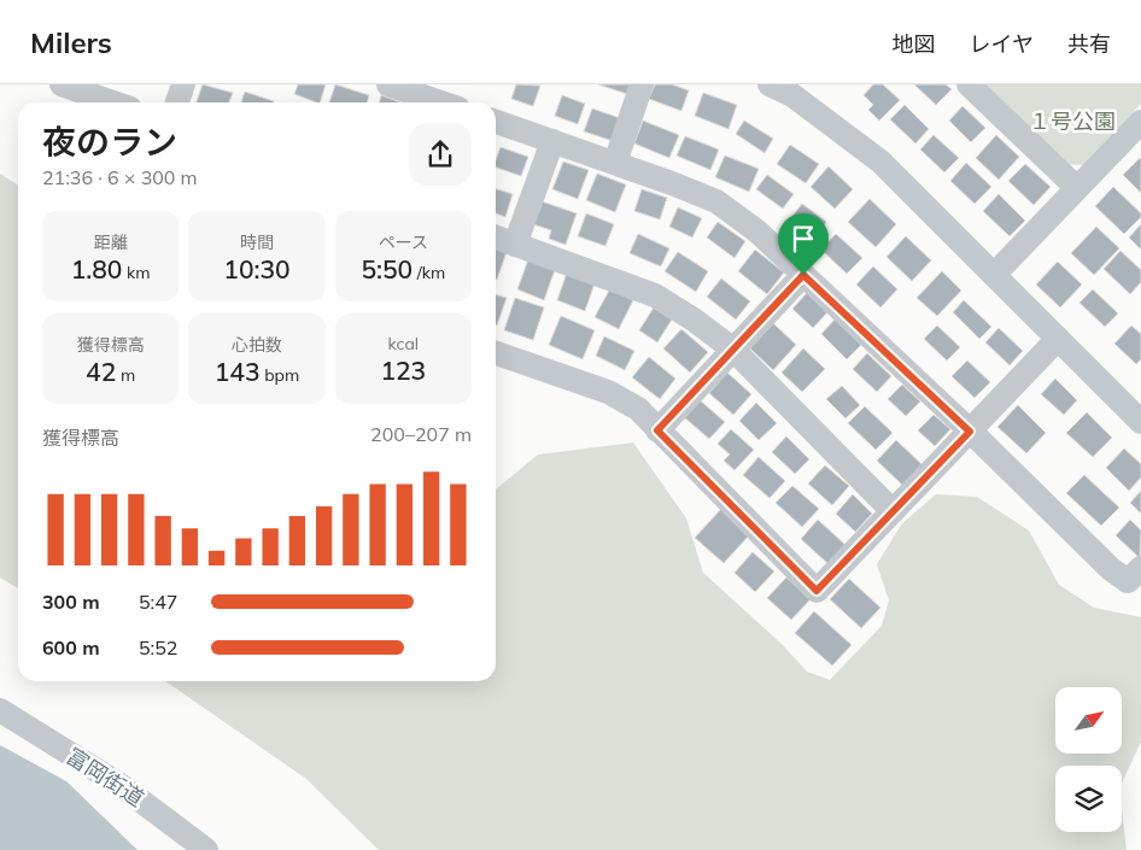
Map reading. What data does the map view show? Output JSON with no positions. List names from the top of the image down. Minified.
{"streets":{"street":["富岡街道"]},"parks":["１号公園"],"north":"top right","page":{"header":"Milers","nav":["地図","レイヤ","共有"],"heading":["夜のラン","21:36 · 6 × 300 m"],"stats":[["距離","1.80 km"],["時間","10:30"],["ペース","5:50 /km"],["獲得標高","42 m"],["心拍数","143 bpm"],["kcal","123"]],"chart":["獲得標高","200–207 m"],"list":[{"name":"300 m","note":"5:47"},{"name":"600 m","note":"5:52"}]}}
